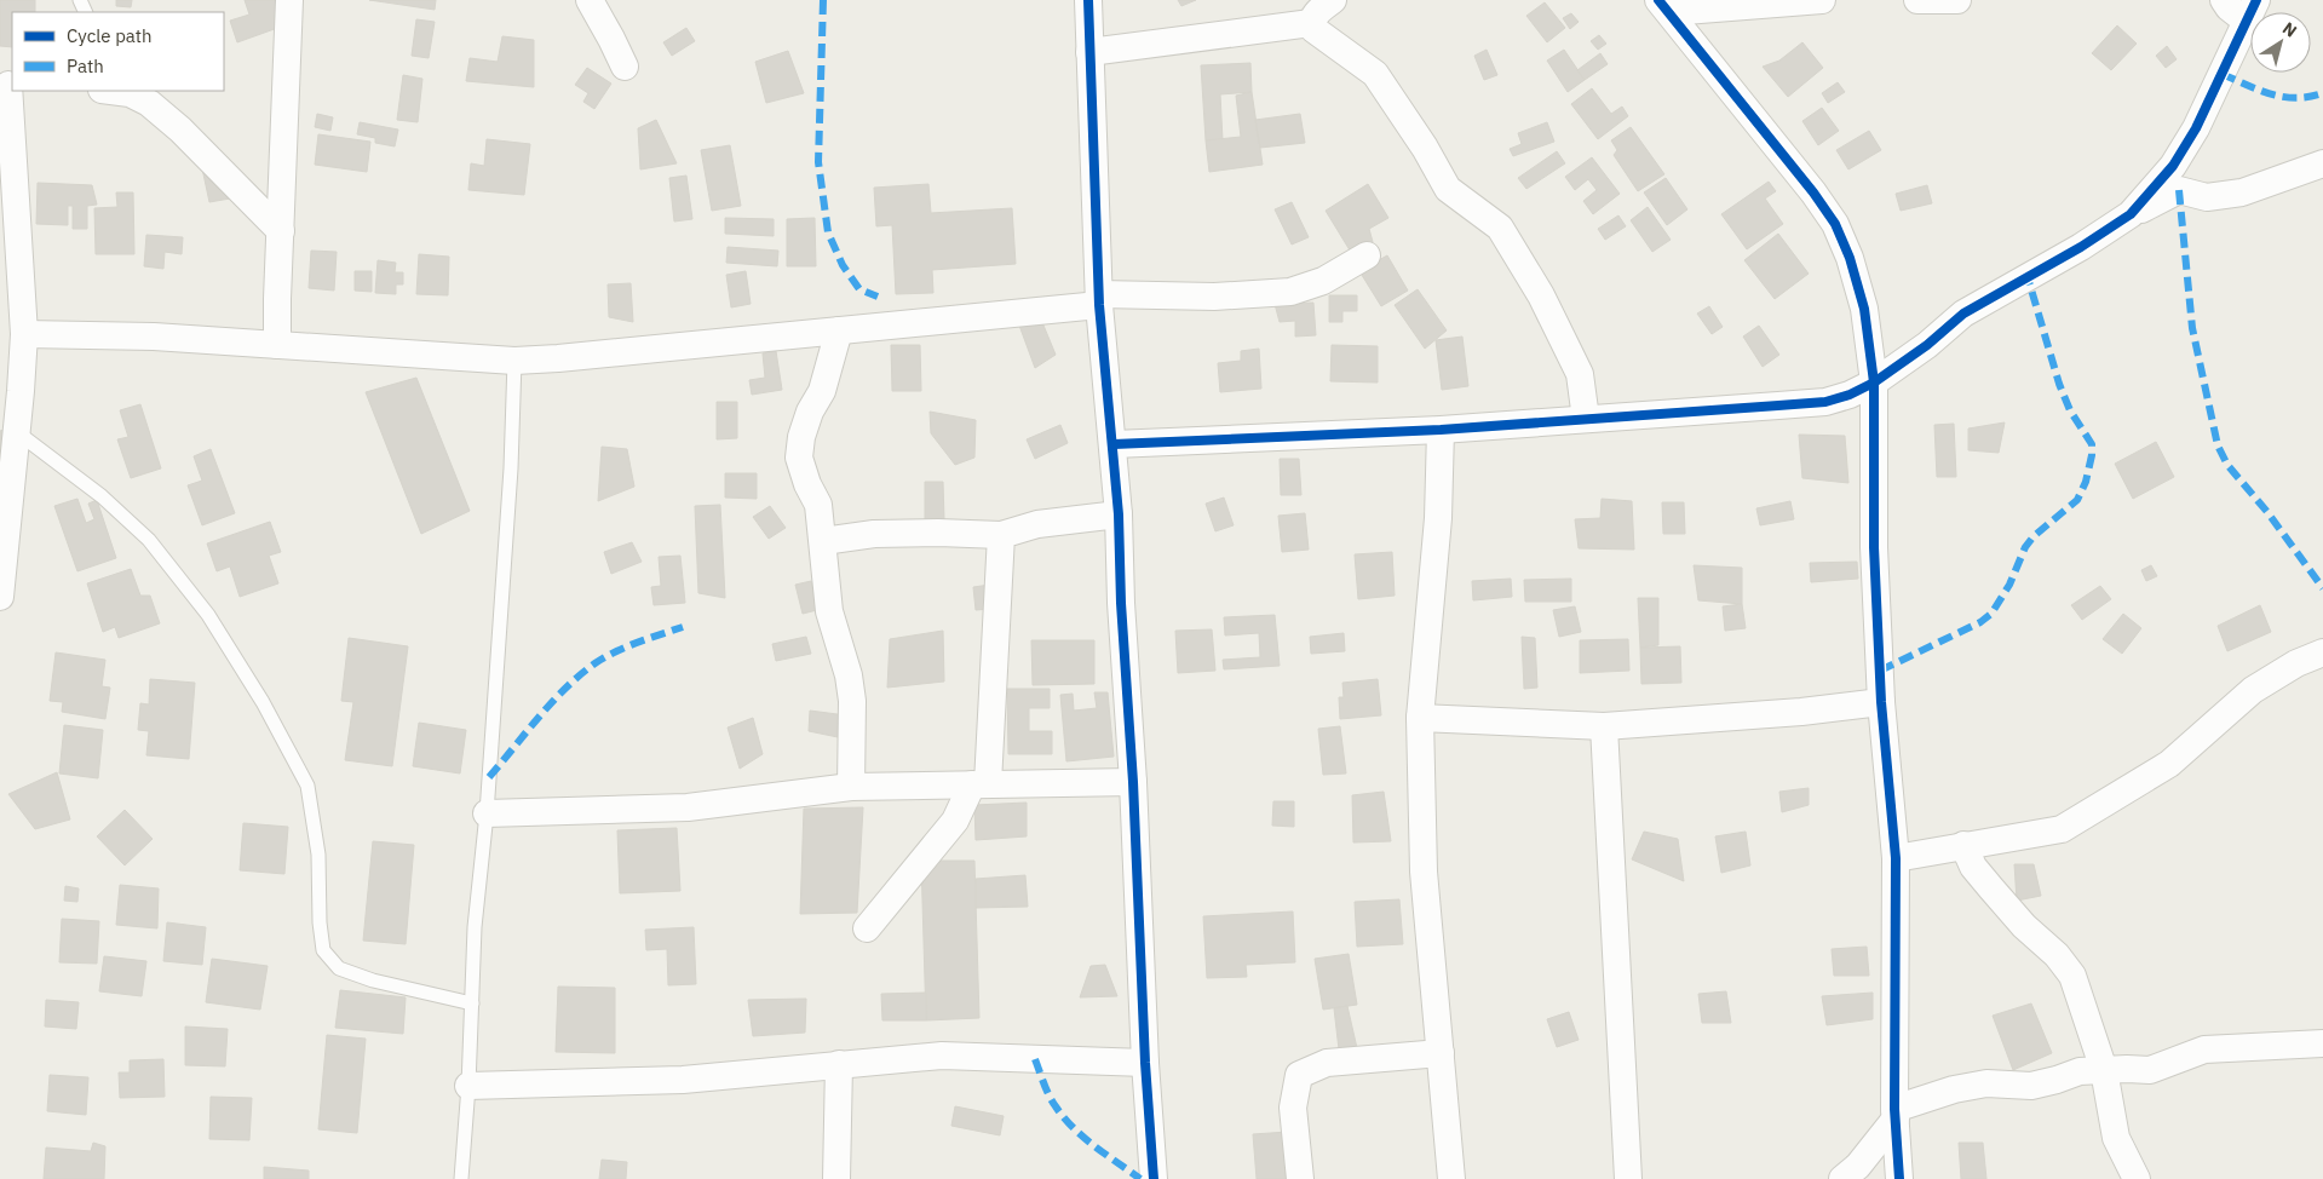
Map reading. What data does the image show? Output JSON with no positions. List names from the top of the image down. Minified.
{"legend":["Cycle path","Path"],"north":"top right"}
